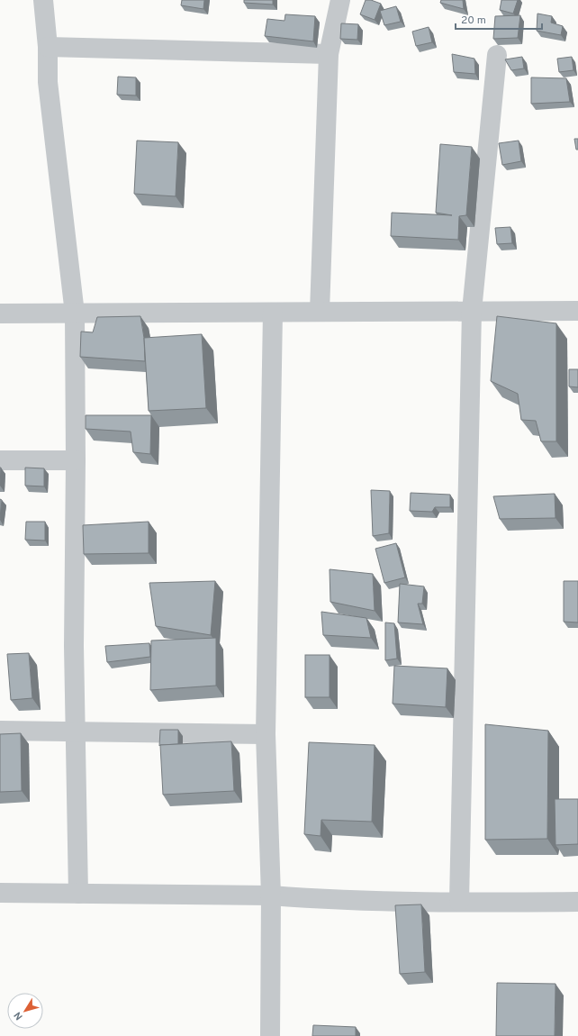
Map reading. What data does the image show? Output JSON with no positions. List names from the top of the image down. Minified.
{"scale_bar":"20 m","north":"bottom left"}
